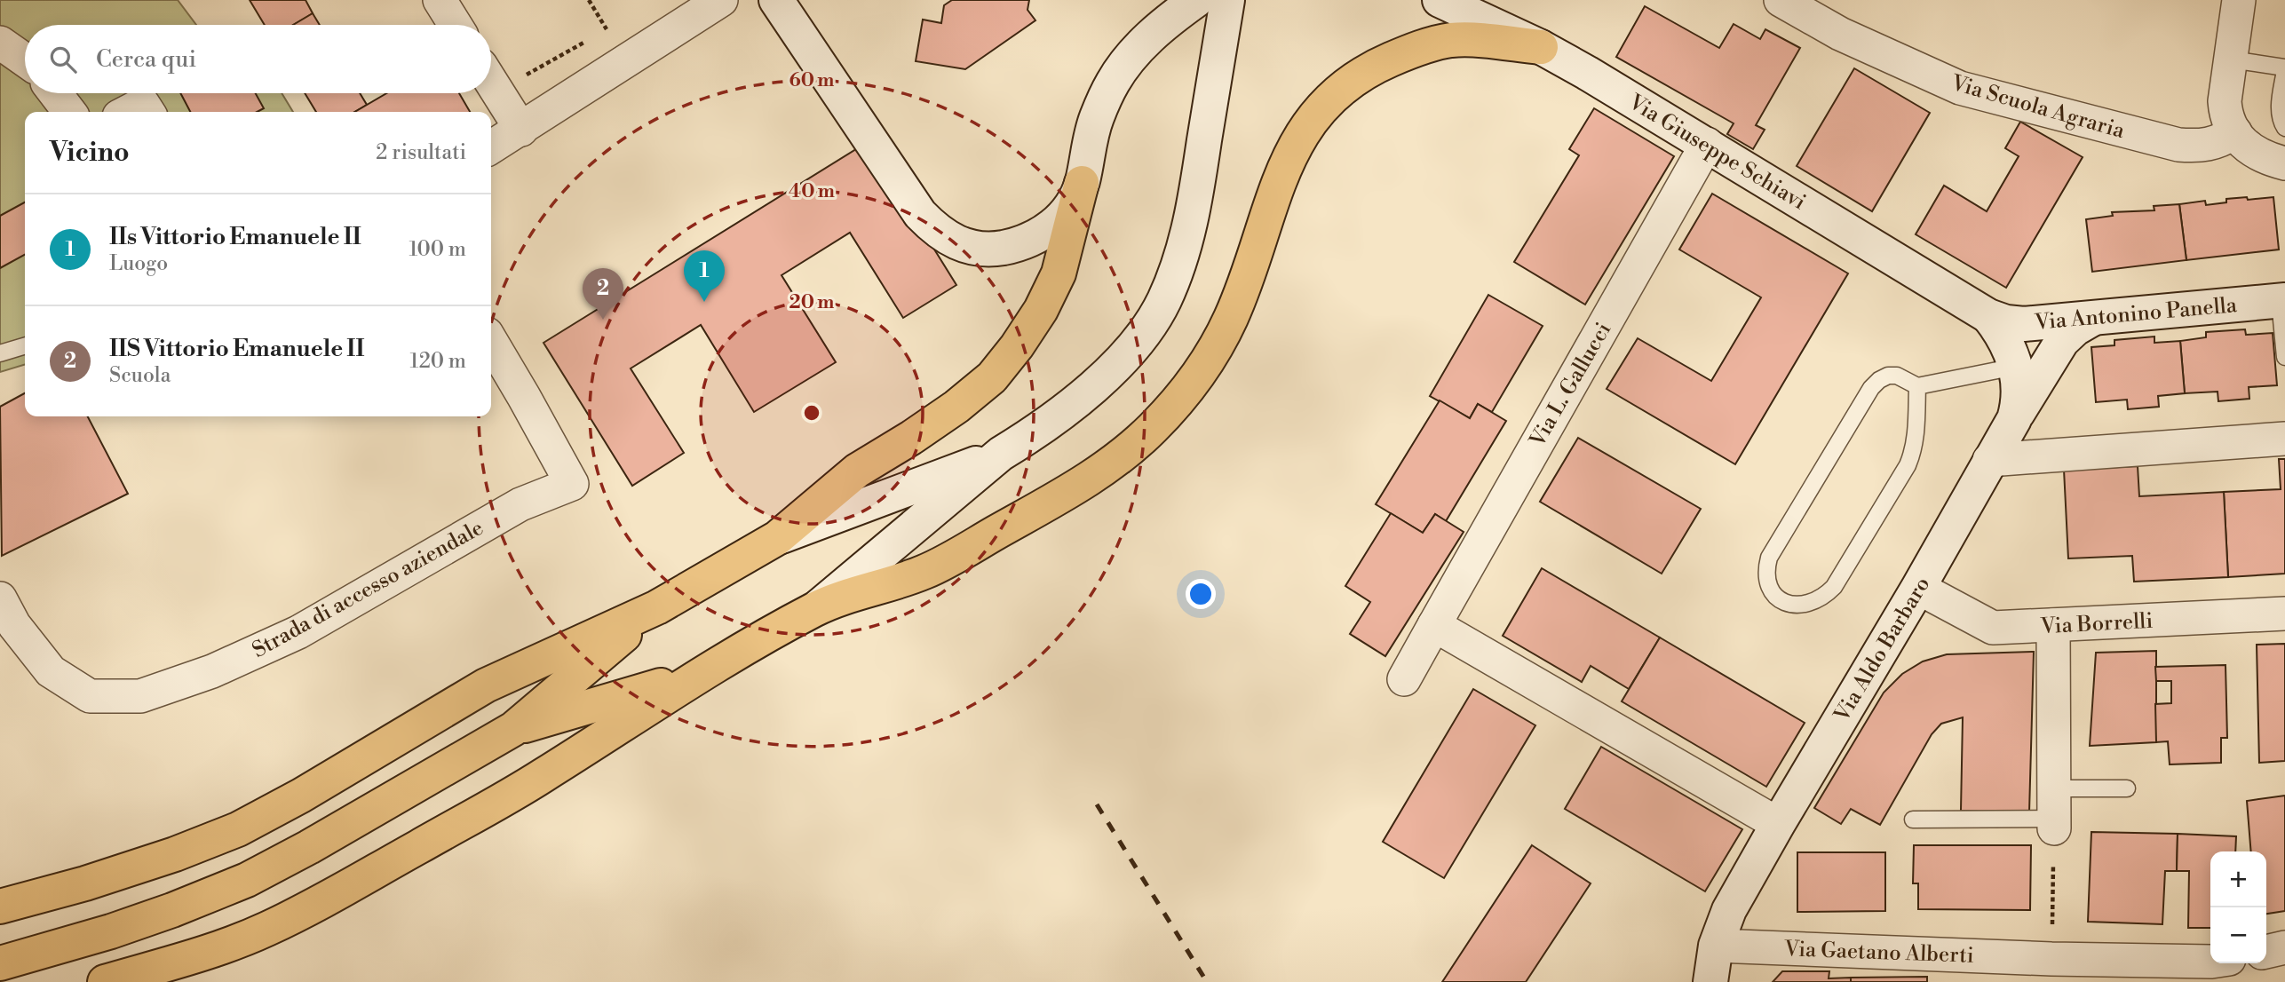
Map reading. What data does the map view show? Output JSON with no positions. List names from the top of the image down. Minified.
{"streets":{"street":["Via Scuola Agraria","Via Giuseppe Schiavi","Via Antonino Panella","Via L. Gallucci","Strada di accesso aziendale","Via Borrelli","Via Aldo Barbaro","Via Gaetano Alberti"]},"crossings":[["Via Giuseppe Schiavi","Via Antonino Panella"],["Via Giuseppe Schiavi","Via L. Gallucci"],["Via Giuseppe Schiavi","Via Aldo Barbaro"],["Via Antonino Panella","Via Aldo Barbaro"],["Via Borrelli","Via Aldo Barbaro"],["Via Aldo Barbaro","Via Gaetano Alberti"]],"page":{"search":"Cerca qui","heading":["Vicino","2 risultati"],"list":[{"mark":"1","name":"IIs Vittorio Emanuele II","note":"Luogo","value":"100 m"},{"mark":"2","name":"IIS Vittorio Emanuele II","note":"Scuola","value":"120 m"}],"pins":["1","2"],"map_buttons":["+","−"]},"rings":["60 m","40 m","20 m"]}
